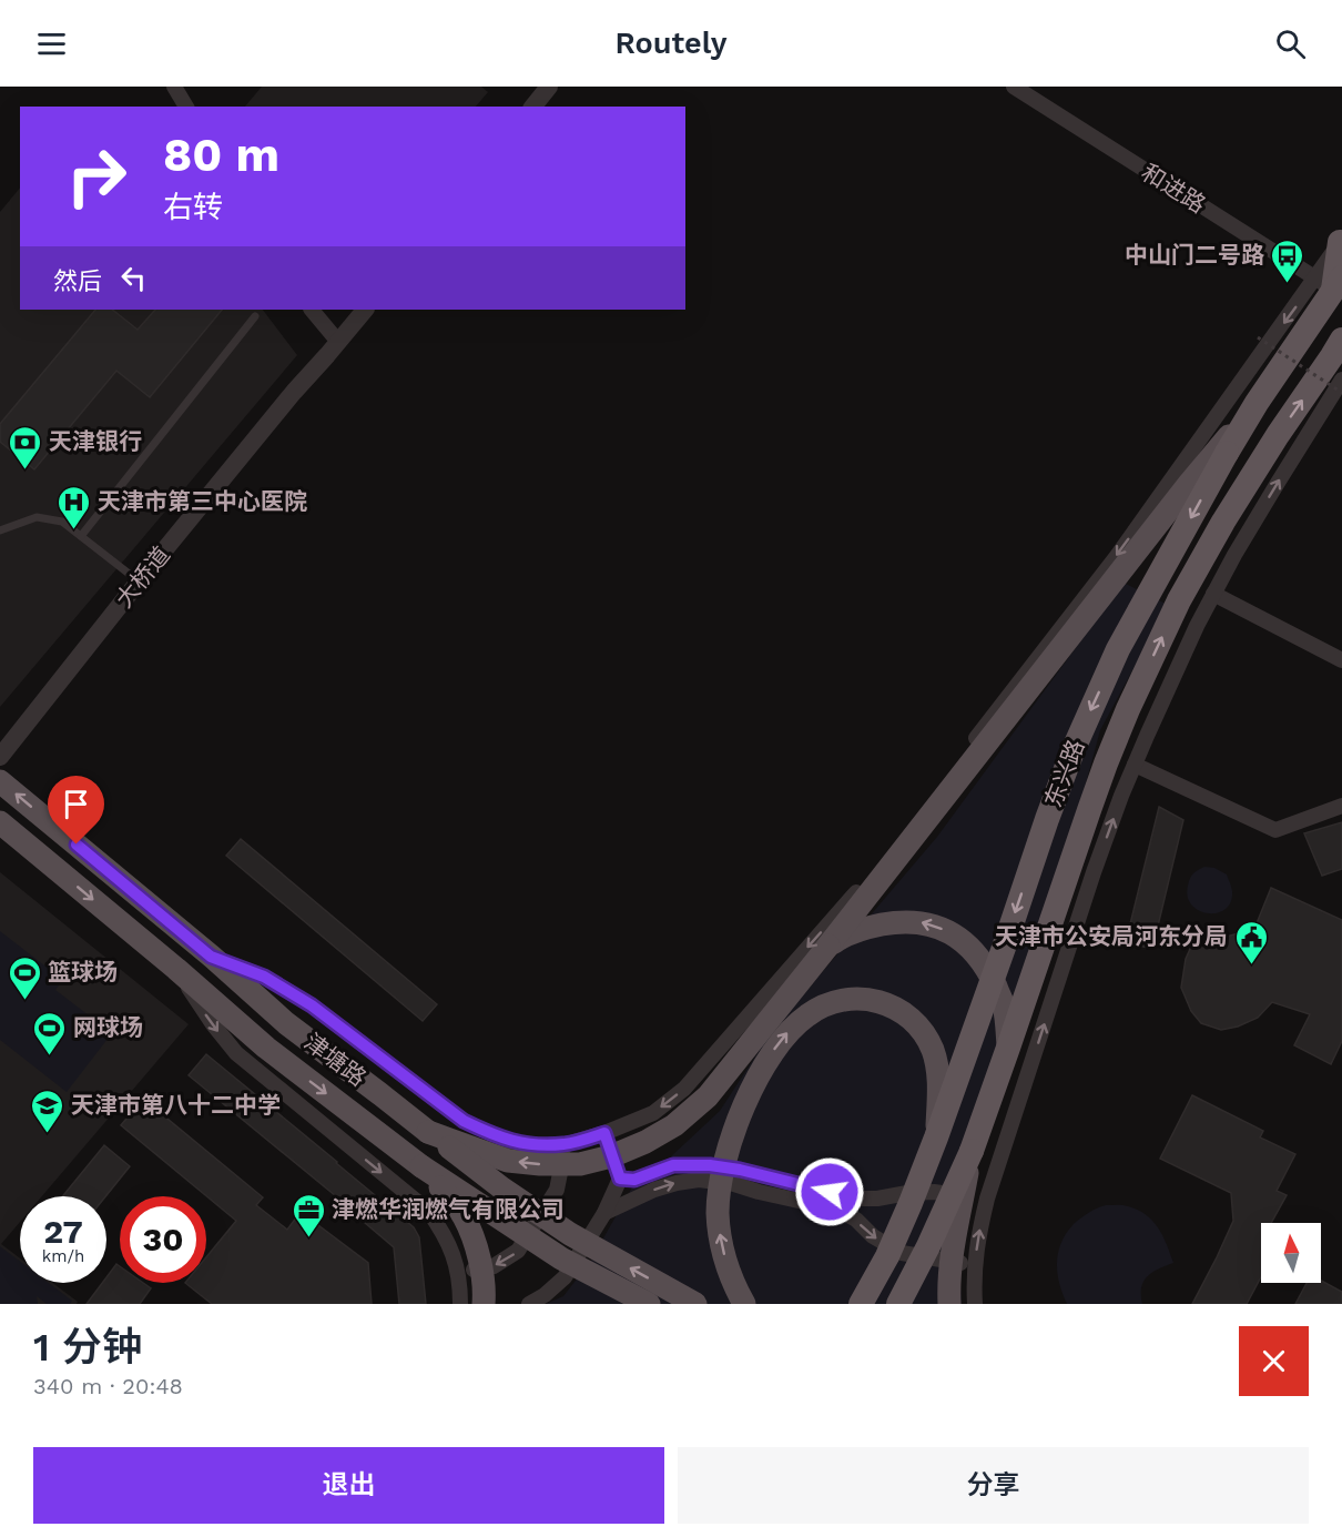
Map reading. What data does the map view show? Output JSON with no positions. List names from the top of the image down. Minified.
{"streets":{"highway":["东兴路"],"main road":["津塘路"],"street":["和进路","大桥道"]},"crossings":[["和进路","东兴路"]],"places":{"bus stop":["中山门二号路"],"bank":["天津银行"],"hospital":["天津市第三中心医院"],"public building":["天津市公安局河东分局"],"sports":["篮球场","网球场"],"school or university":["天津市第八十二中学"],"office":["津燃华润燃气有限公司"]},"north":"top","page":{"header":"Routely","turn":["80 m","右转"],"then":"然后","speed":"27 km/h","limit":"30","heading":["1 分钟","340 m · 20:48"],"buttons":["退出","分享"]}}
